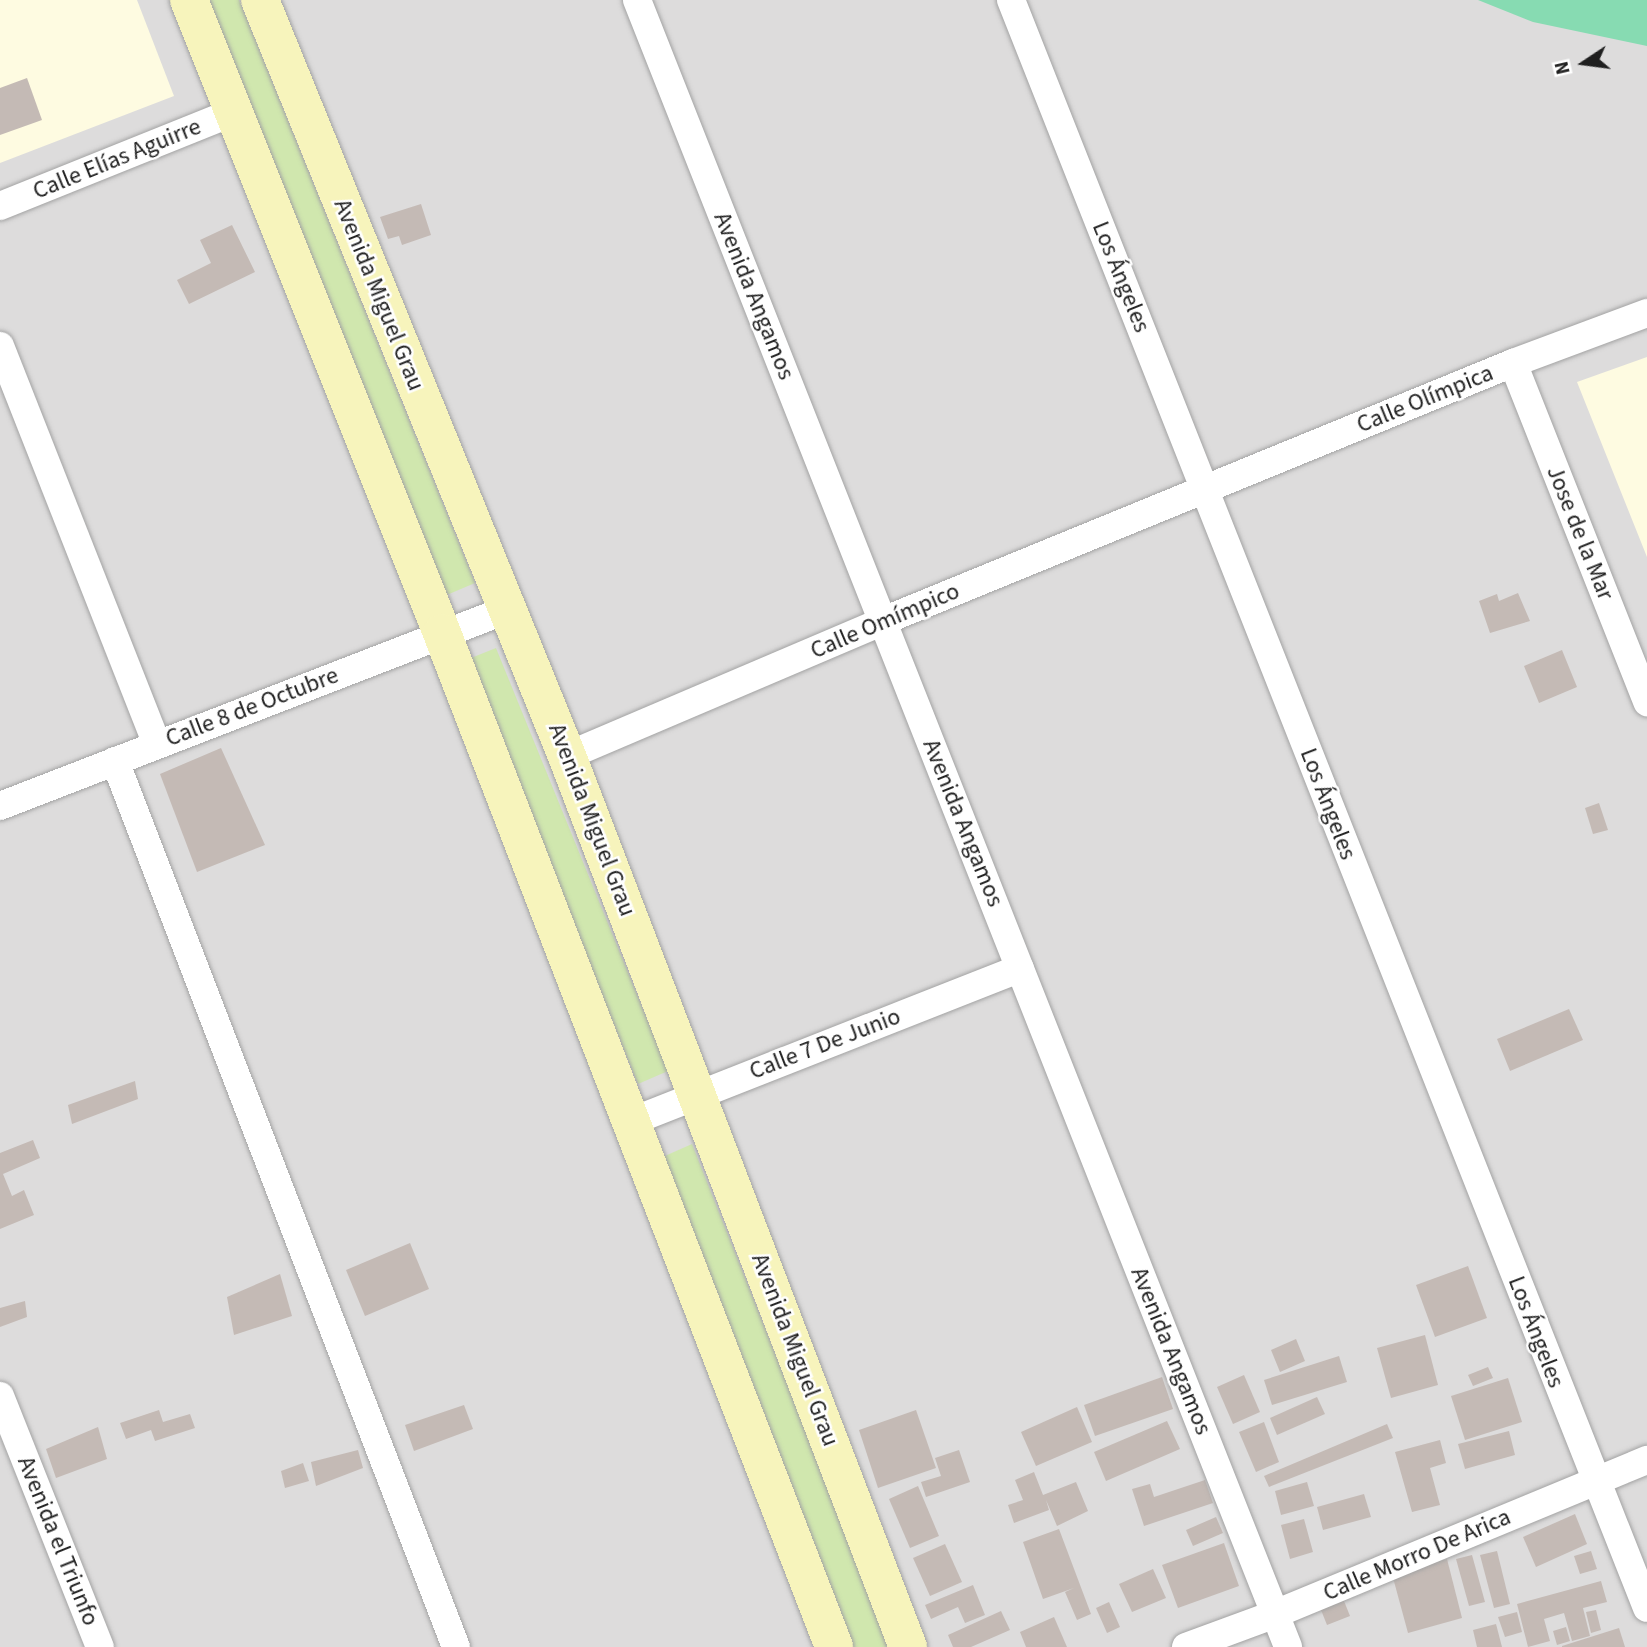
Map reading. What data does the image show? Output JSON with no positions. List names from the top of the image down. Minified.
{"streets":{"street":["Calle Elías Aguirre","Los Ángeles","Avenida Miguel Grau","Avenida Angamos","Calle Olímpica","Jose de la Mar","Calle Omímpico","Calle 8 de Octubre","Calle 7 De Junio","Avenida el Triunfo","Calle Morro De Arica"]},"crossings":[["Los Ángeles","Calle Olímpica"],["Los Ángeles","Calle Omímpico"],["Los Ángeles","Calle Morro De Arica"],["Avenida Miguel Grau","Calle Omímpico"],["Avenida Miguel Grau","Calle 8 de Octubre"],["Avenida Miguel Grau","Calle 7 De Junio"],["Avenida Angamos","Calle Omímpico"],["Avenida Angamos","Calle 7 De Junio"],["Avenida Angamos","Calle Morro De Arica"],["Calle Olímpica","Jose de la Mar"],["Calle Olímpica","Calle Omímpico"]],"north":"left"}
